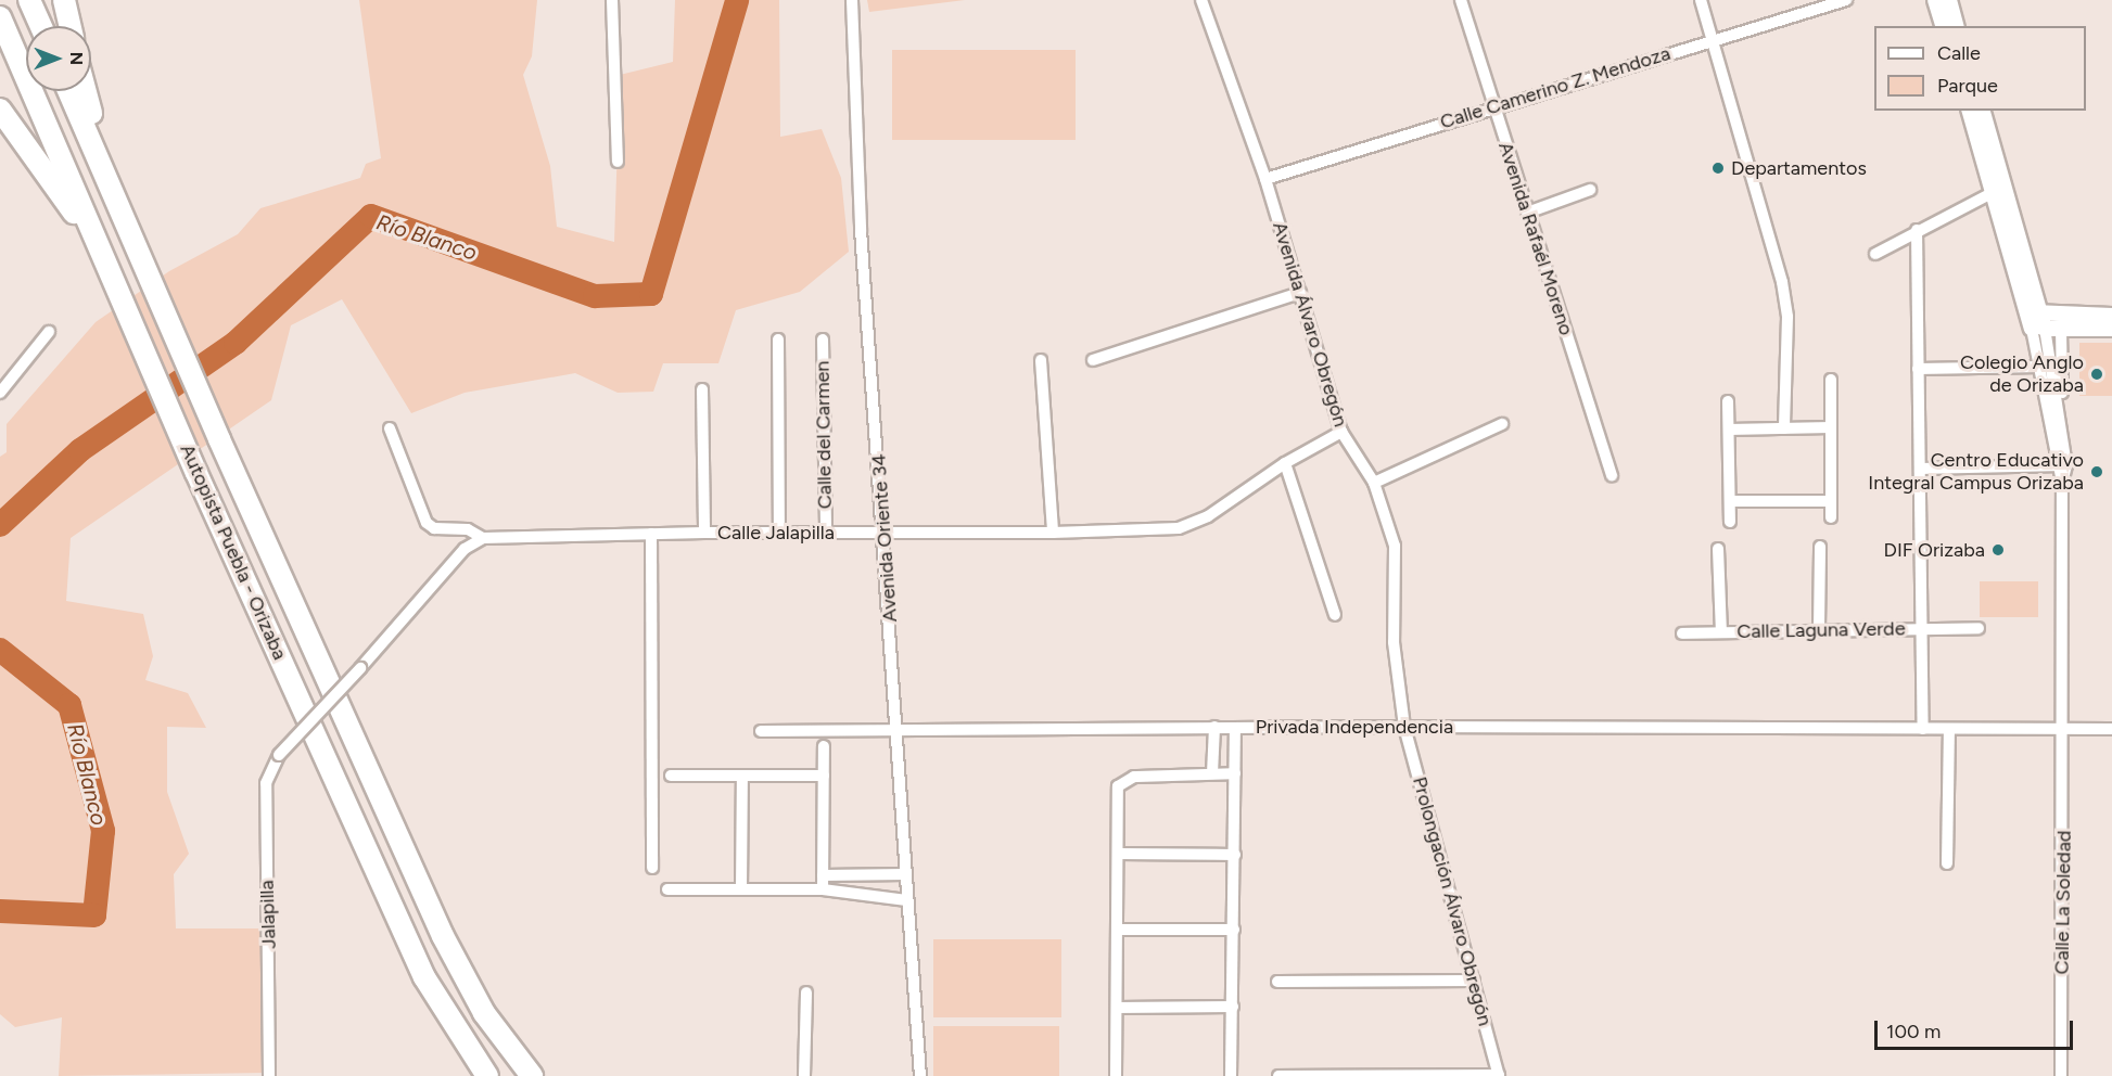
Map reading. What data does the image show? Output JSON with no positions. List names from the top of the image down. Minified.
{"streets":{"highway":["Autopista Puebla - Orizaba"],"street":["Calle Camerino Z. Mendoza","Avenida Rafaél Moreno","Avenida Álvaro Obregón","Calle del Carmen","Calle Jalapilla","Avenida Oriente 34","Calle Laguna Verde","Privada Independencia","Prolongación Álvaro Obregón","Calle La Soledad","Jalapilla"]},"crossings":[["Calle Camerino Z. Mendoza","Avenida Rafaél Moreno"],["Calle Camerino Z. Mendoza","Avenida Álvaro Obregón"],["Avenida Álvaro Obregón","Calle Jalapilla"],["Avenida Álvaro Obregón","Privada Independencia"],["Avenida Álvaro Obregón","Prolongación Álvaro Obregón"],["Calle del Carmen","Calle Jalapilla"],["Calle Jalapilla","Avenida Oriente 34"],["Calle Jalapilla","Jalapilla"],["Avenida Oriente 34","Privada Independencia"],["Privada Independencia","Prolongación Álvaro Obregón"],["Privada Independencia","Calle La Soledad"]],"water":["Río Blanco"],"places":["Departamentos","Colegio Anglo de Orizaba","Centro Educativo Integral Campus Orizaba","DIF Orizaba"],"legend":["Calle","Parque"],"scale_bar":"100 m","north":"right"}
